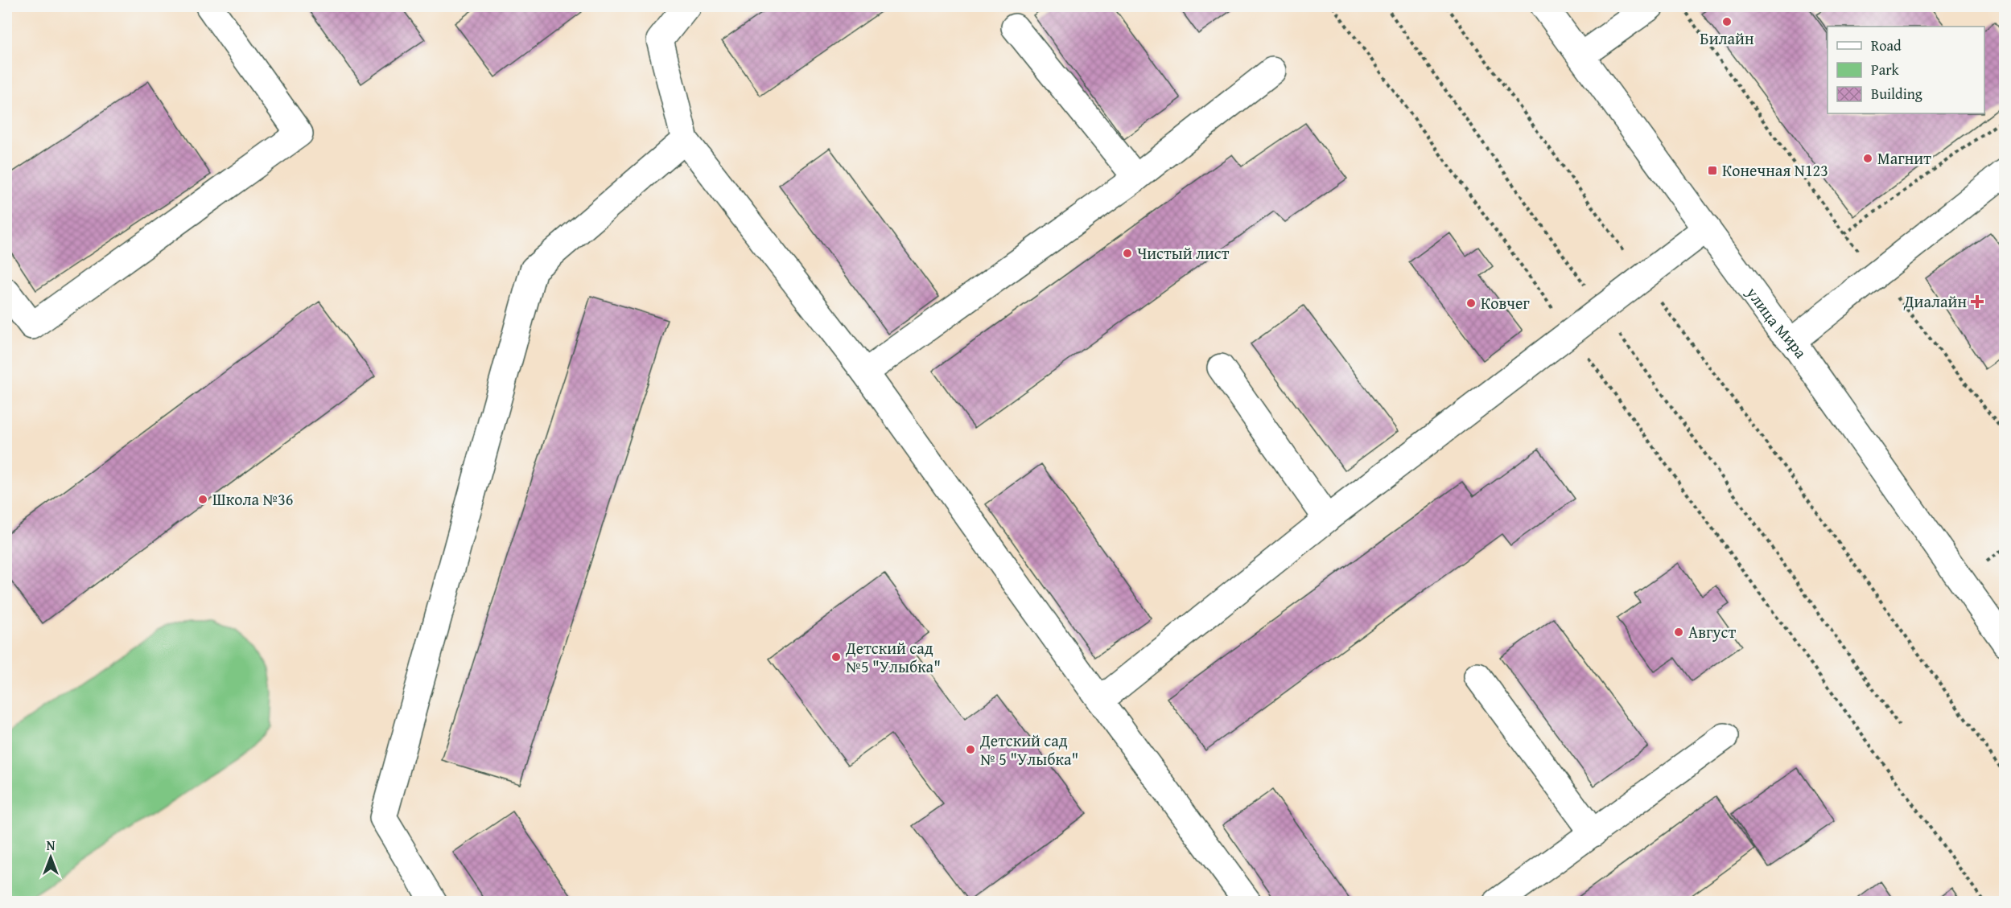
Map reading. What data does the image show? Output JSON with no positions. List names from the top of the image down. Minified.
{"streets":{"street":["улица Мира"]},"places":{"other":["Билайн","Магнит","Чистый лист","Ковчег","Школа №36","Август","Детский сад №5 \"Улыбка\"","Детский сад № 5 \"Улыбка\""],"transit":["Конечная N123"],"health":["Диалайн"]},"legend":["Road","Park","Building"],"north":"top"}
